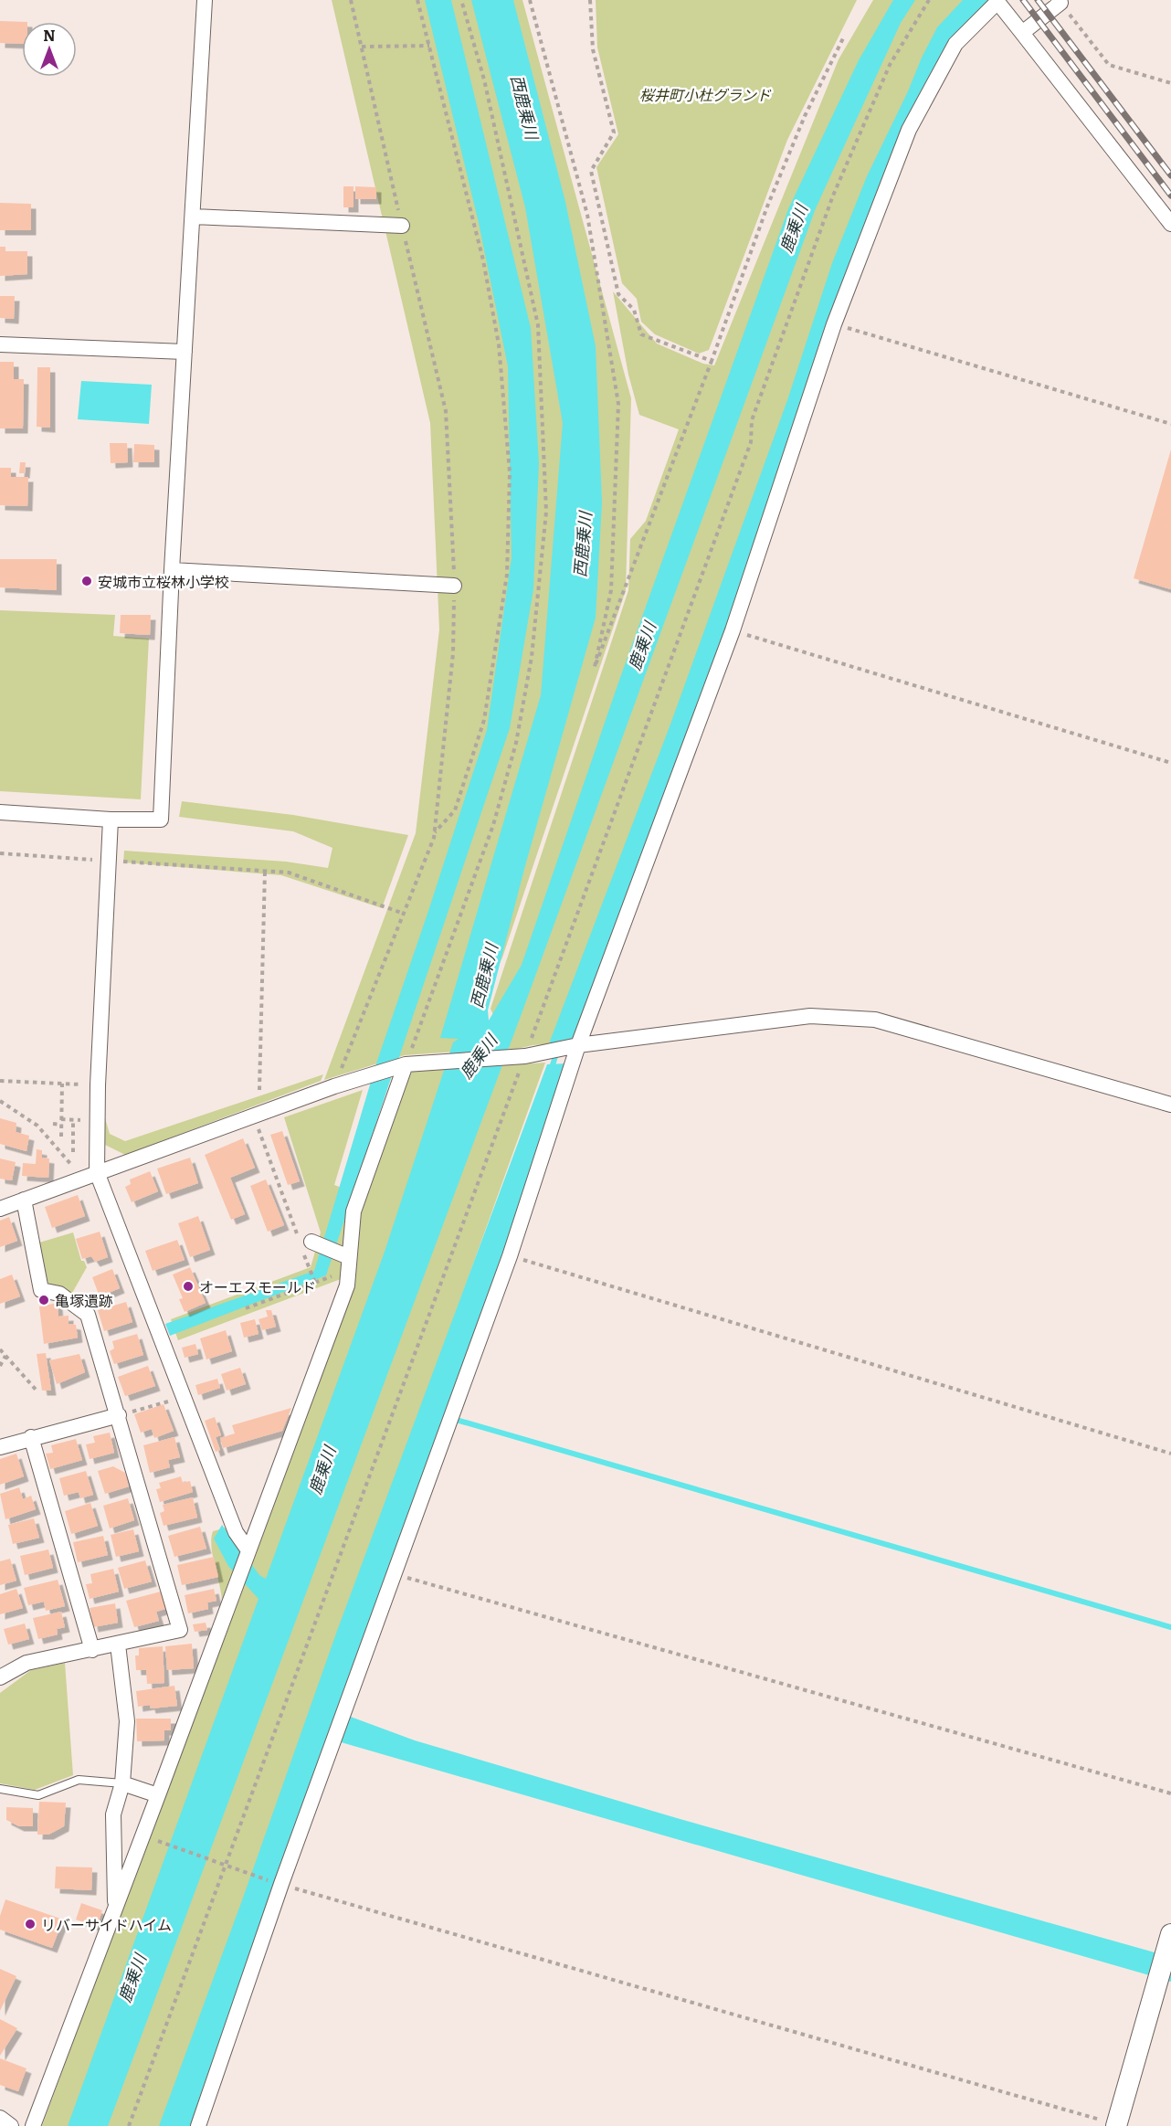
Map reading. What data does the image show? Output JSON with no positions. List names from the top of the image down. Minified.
{"water":["西鹿乗川","鹿乗川"],"parks":["桜井町小杜グランド"],"places":["安城市立桜林小学校","オーエスモールド","亀塚遺跡","リバーサイドハイム"],"north":"top"}
